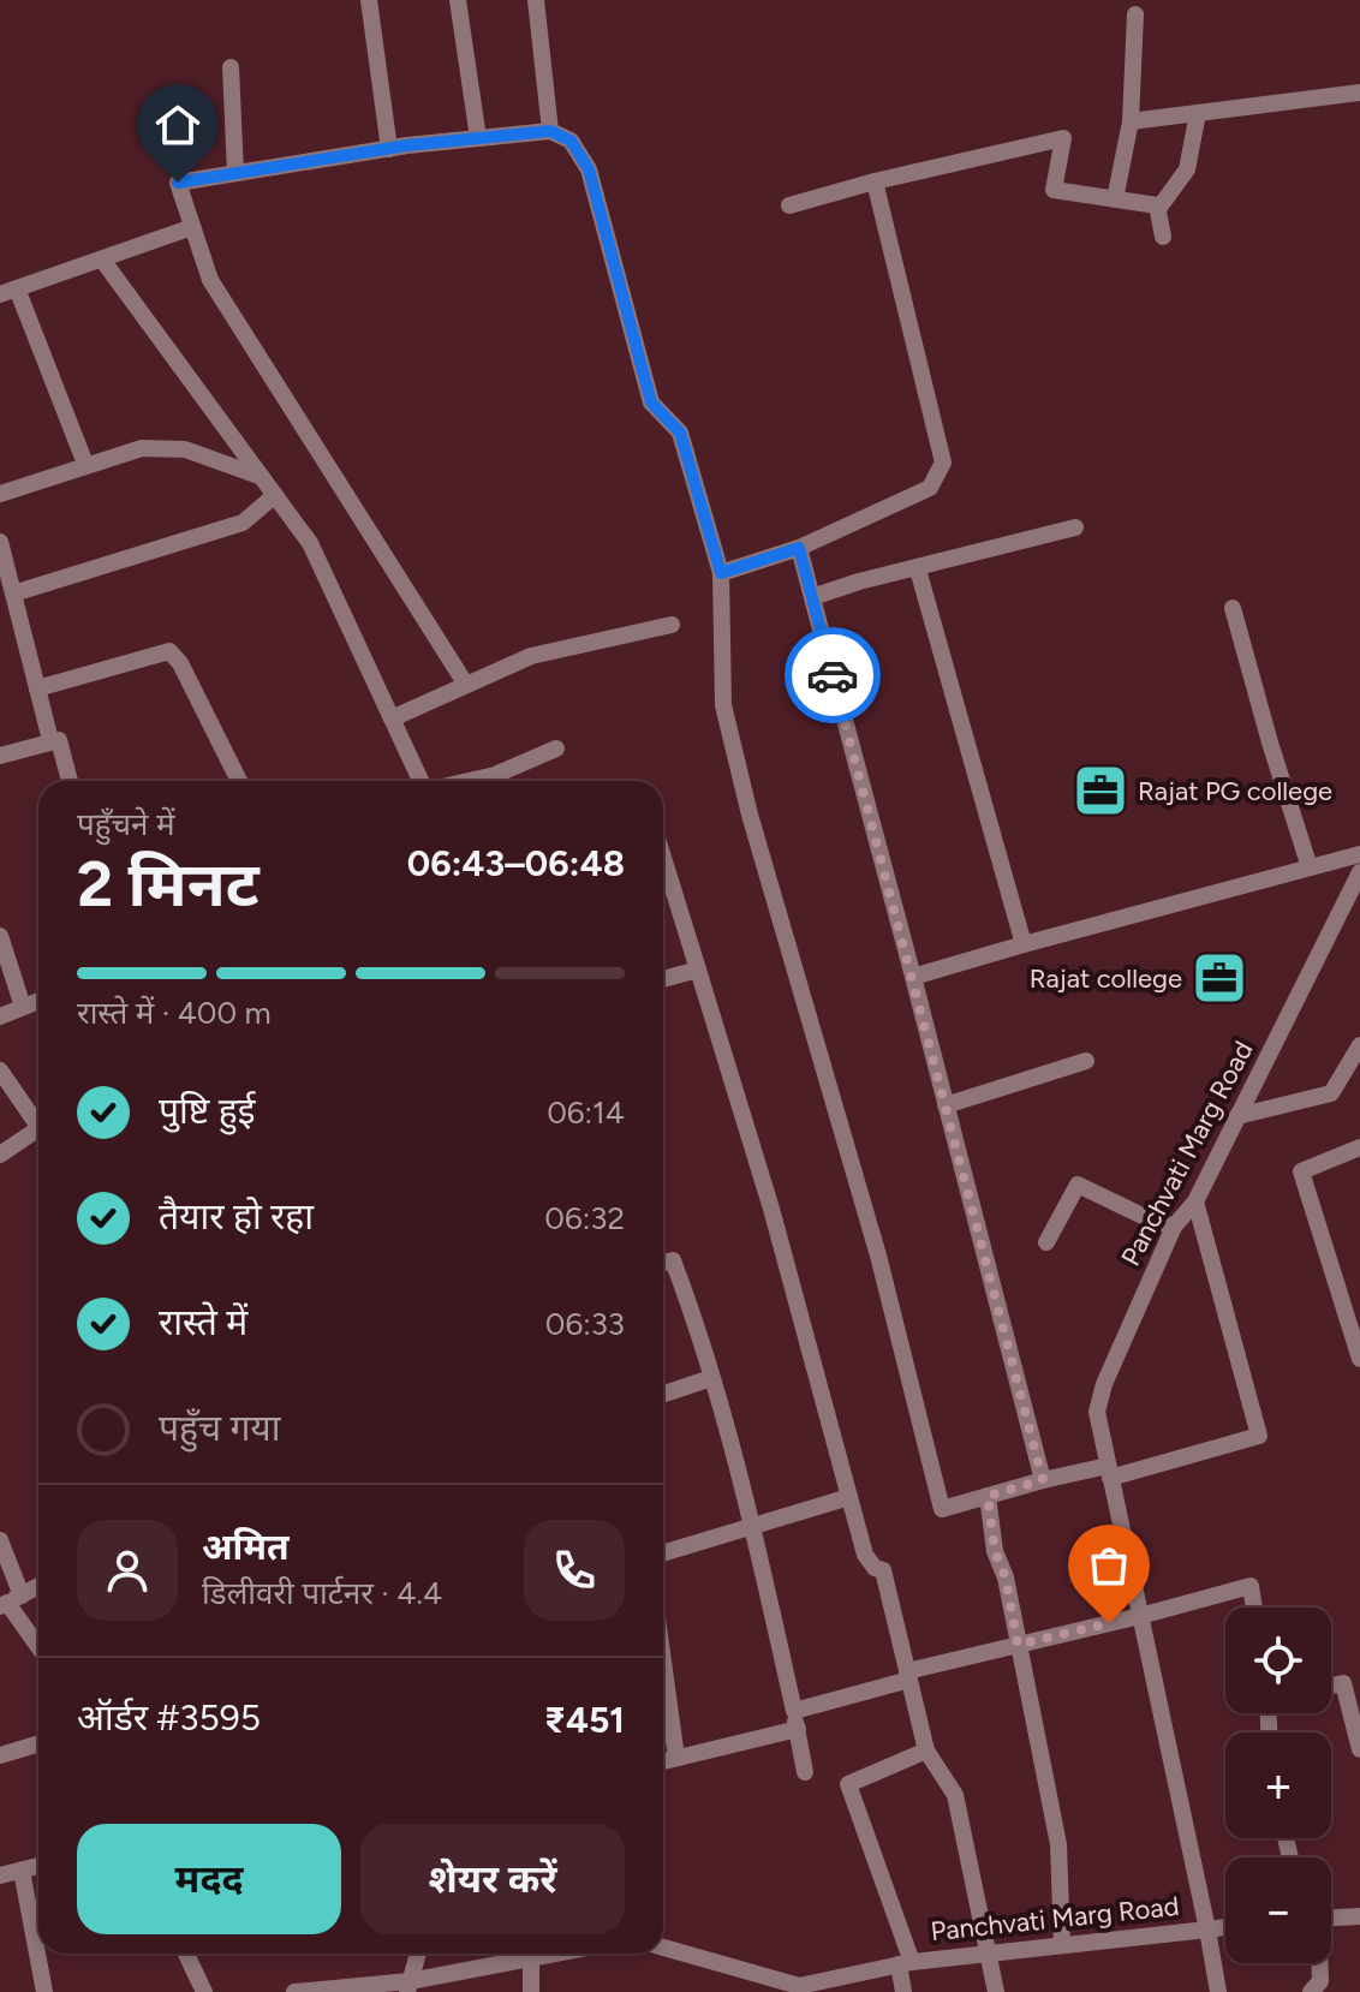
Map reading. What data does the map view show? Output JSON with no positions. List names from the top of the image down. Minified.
{"streets":{"street":["Panchvati Marg Road"]},"places":{"office":["Rajat PG college","Rajat college"]},"page":{"heading":["2 मिनट","पहुँचने में","06:43–06:48"],"panel":["अमित","डिलीवरी पार्टनर · 4.4","ऑर्डर #3595","₹451"],"bar":"रास्ते में · 400 m","list":[["पुष्टि हुई","06:14"],["तैयार हो रहा","06:32"],["रास्ते में","06:33"],"पहुँच गया"],"map_buttons":["+","−"],"buttons":["मदद","शेयर करें"]}}
